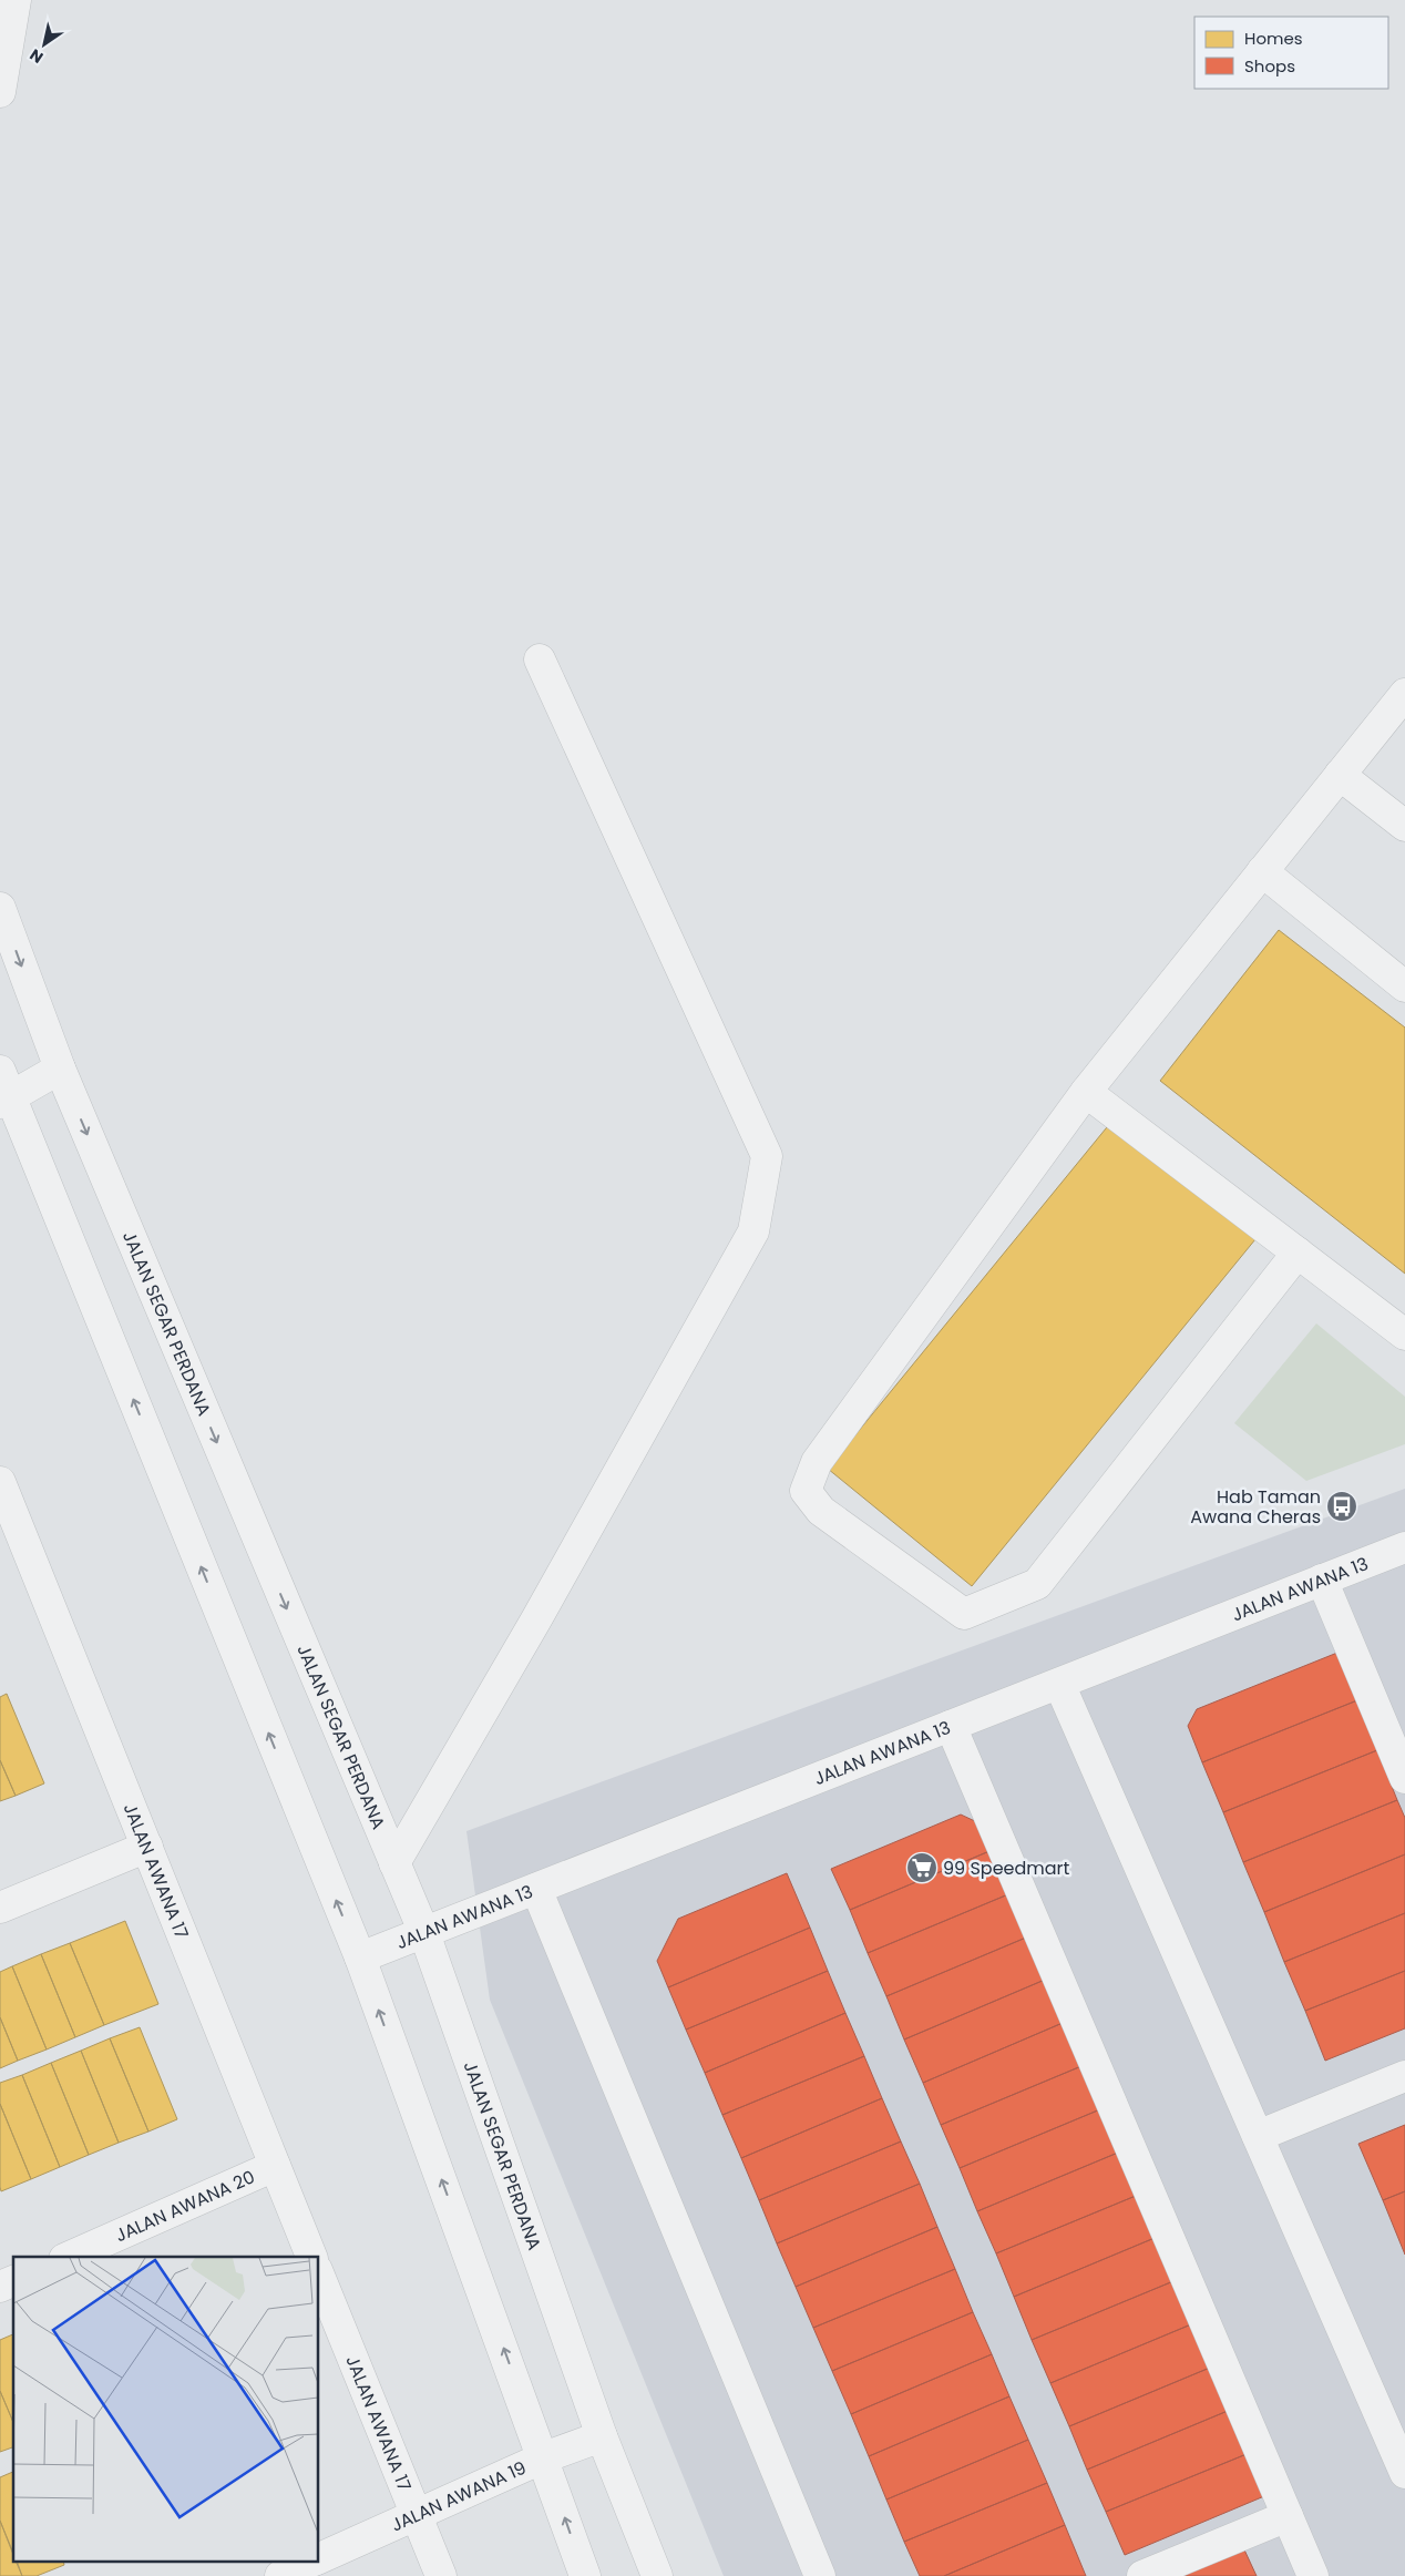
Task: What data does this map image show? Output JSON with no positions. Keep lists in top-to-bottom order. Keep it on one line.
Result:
{"streets":{"street":["JALAN SEGAR PERDANA","JALAN AWANA 13","JALAN AWANA 17","JALAN AWANA 20","JALAN AWANA 19"]},"crossings":[["JALAN SEGAR PERDANA","JALAN AWANA 13"],["JALAN SEGAR PERDANA","JALAN AWANA 19"],["JALAN AWANA 17","JALAN AWANA 20"],["JALAN AWANA 17","JALAN AWANA 19"]],"places":{"bus stop":["Hab Taman Awana Cheras"],"supermarket":["99 Speedmart"]},"legend":["Homes","Shops"],"north":"bottom left"}
